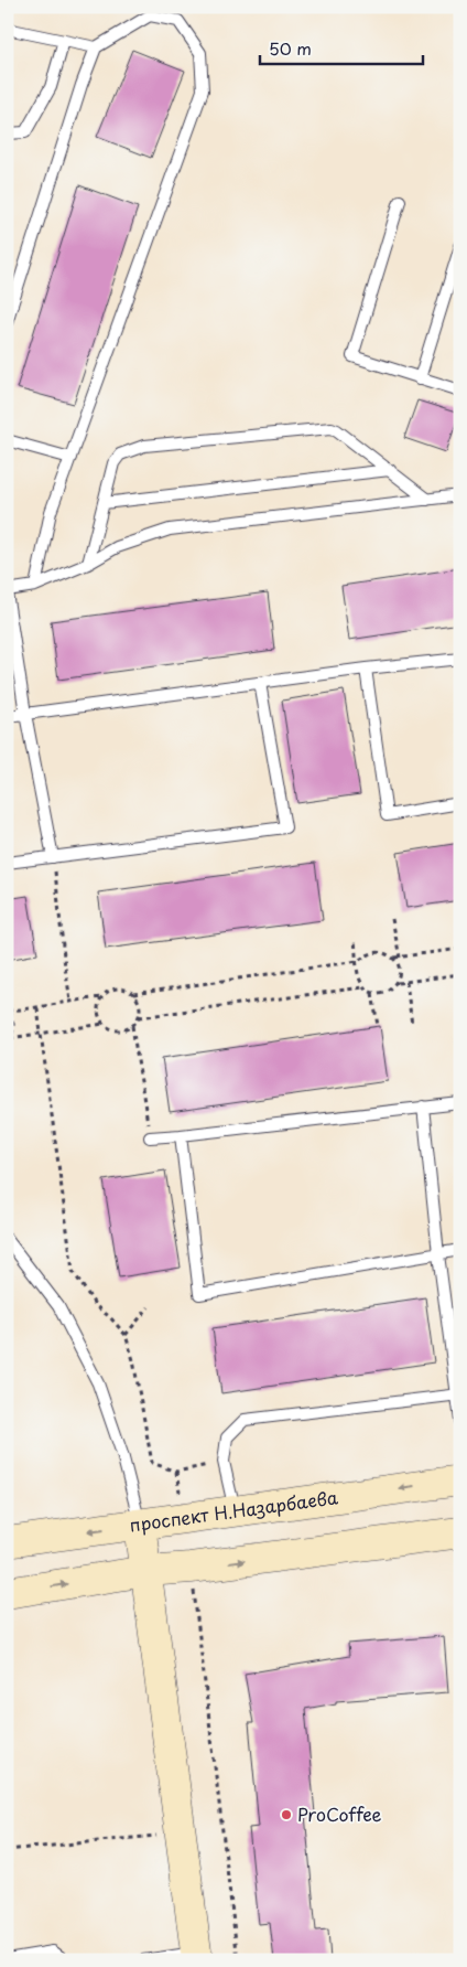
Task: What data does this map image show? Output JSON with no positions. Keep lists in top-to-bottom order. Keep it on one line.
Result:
{"streets":{"main road":["проспект Н.Назарбаева"]},"places":["ProCoffee"],"scale_bar":"50 m"}
